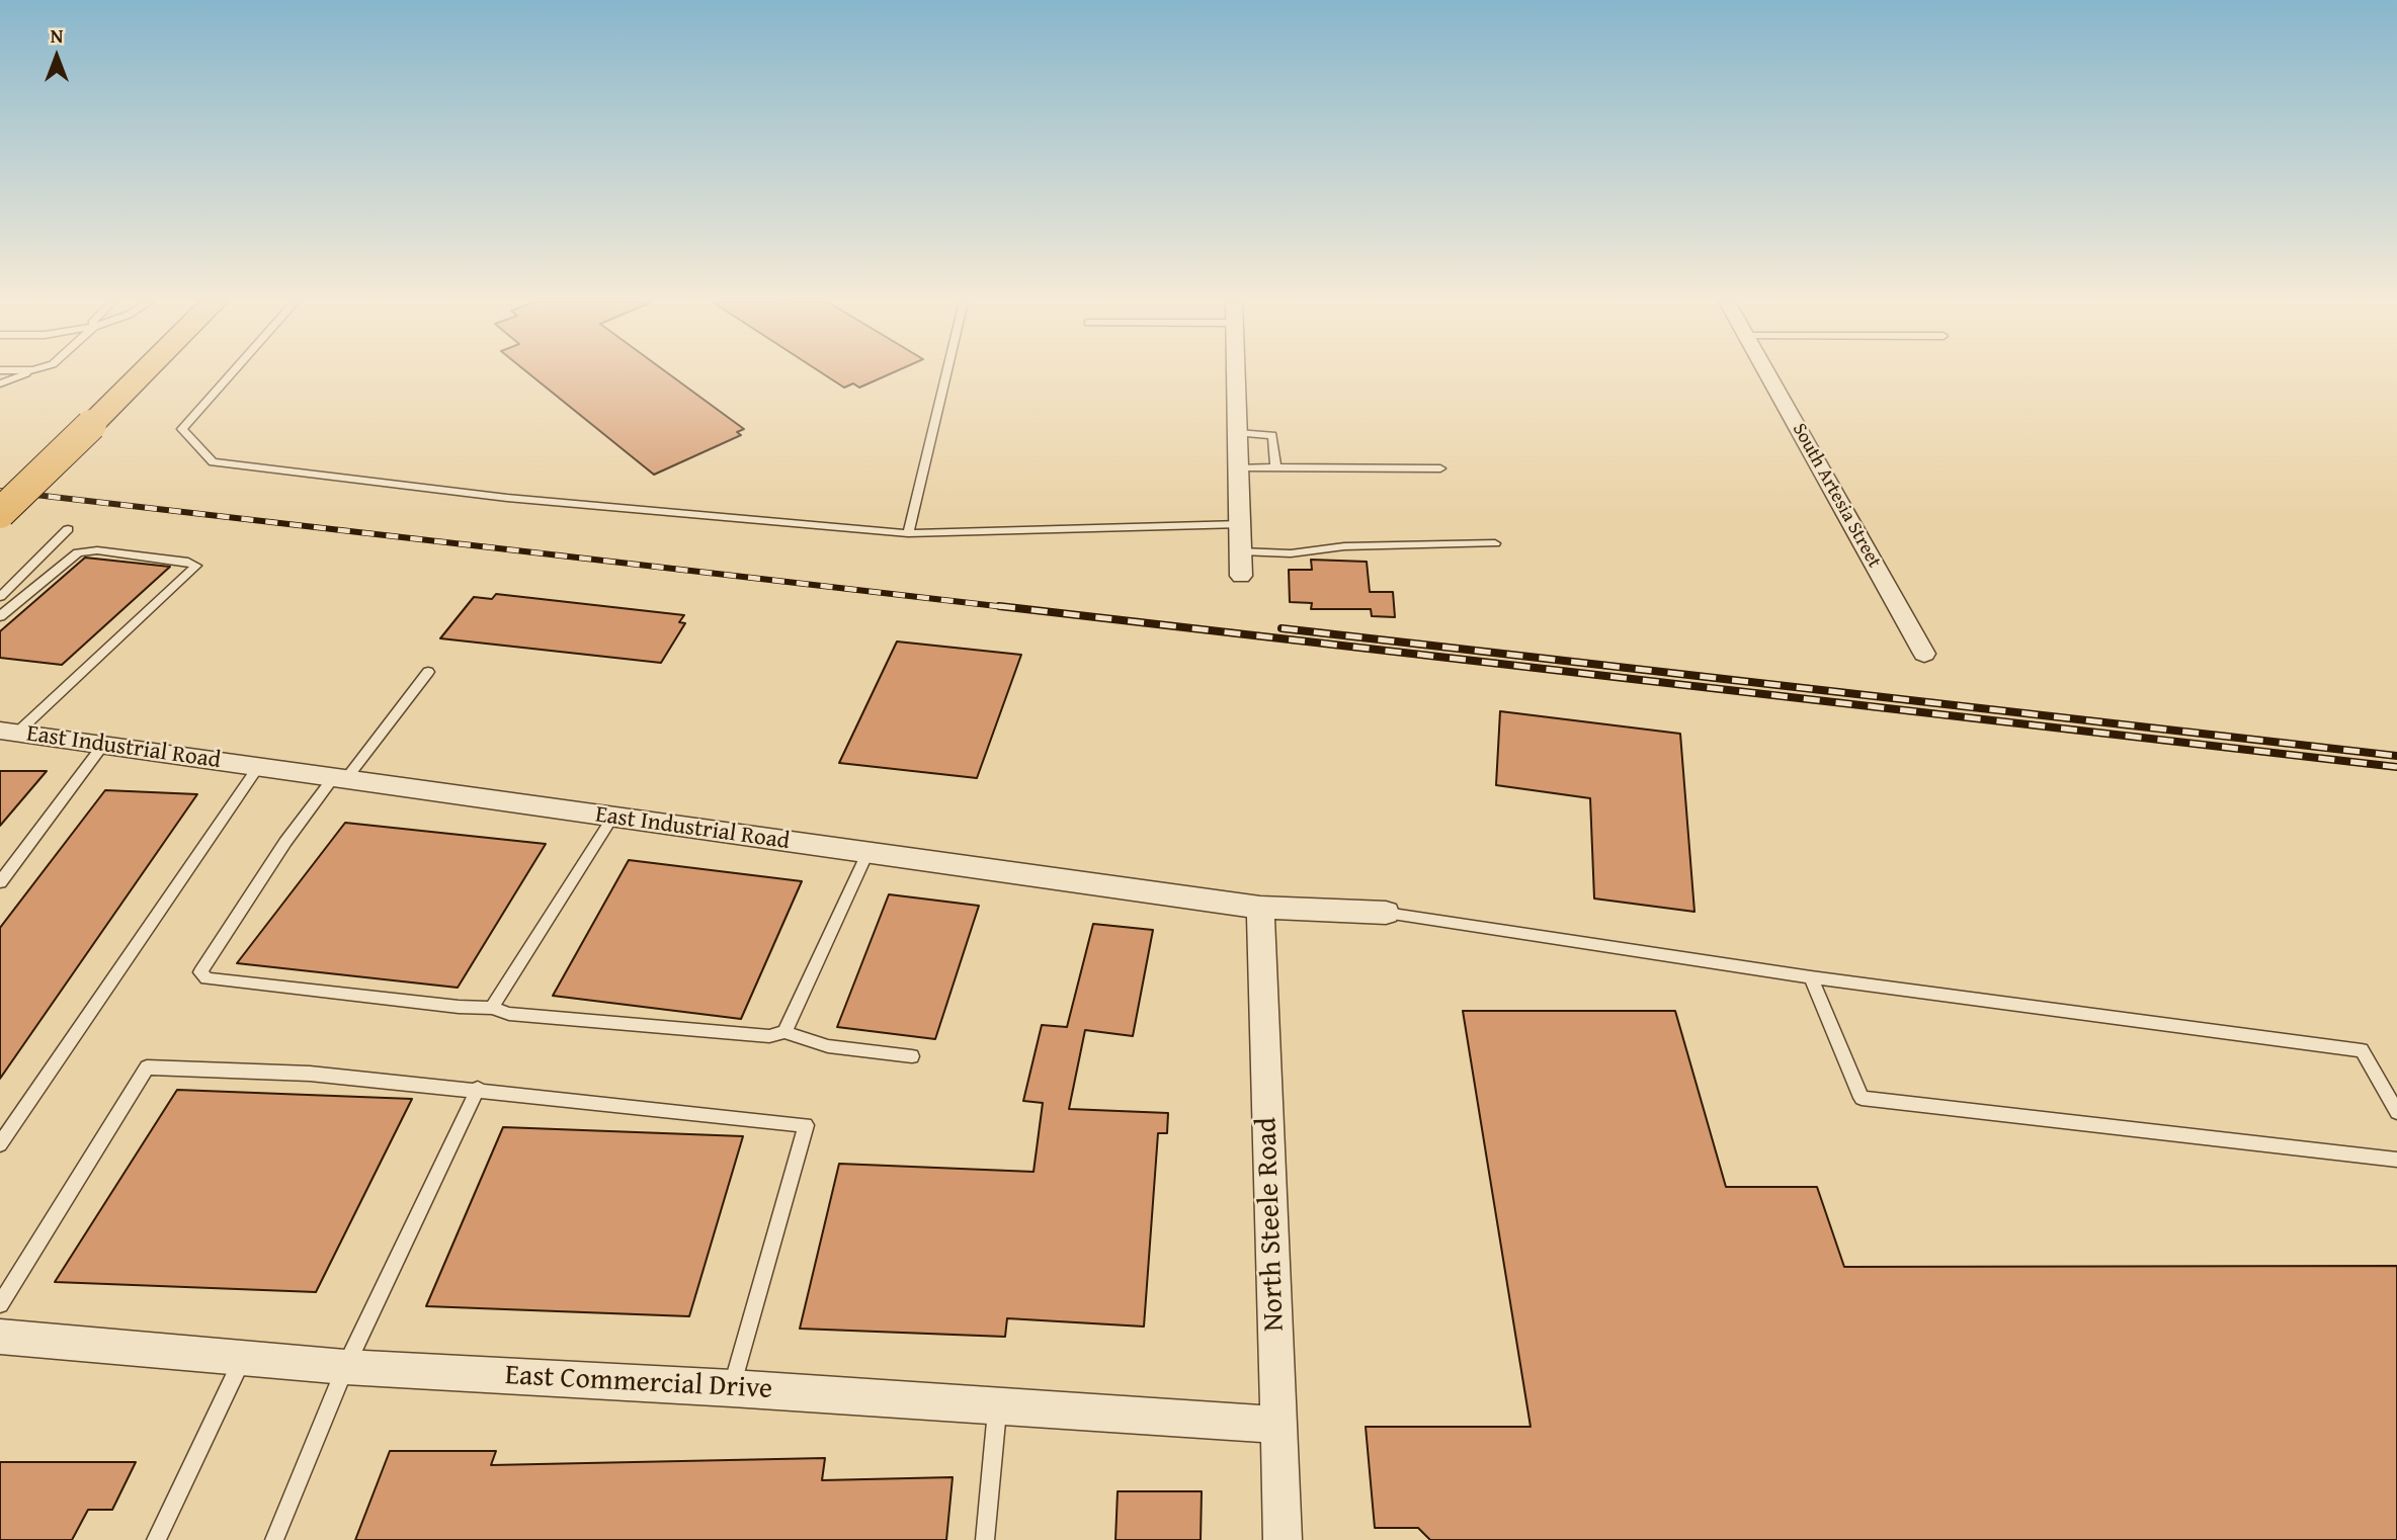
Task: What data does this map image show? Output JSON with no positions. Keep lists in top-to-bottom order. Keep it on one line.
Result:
{"streets":{"street":["South Artesia Street","East Industrial Road","North Steele Road","East Commercial Drive"]},"crossings":[["East Industrial Road","North Steele Road"],["North Steele Road","East Commercial Drive"]],"north":"top"}
